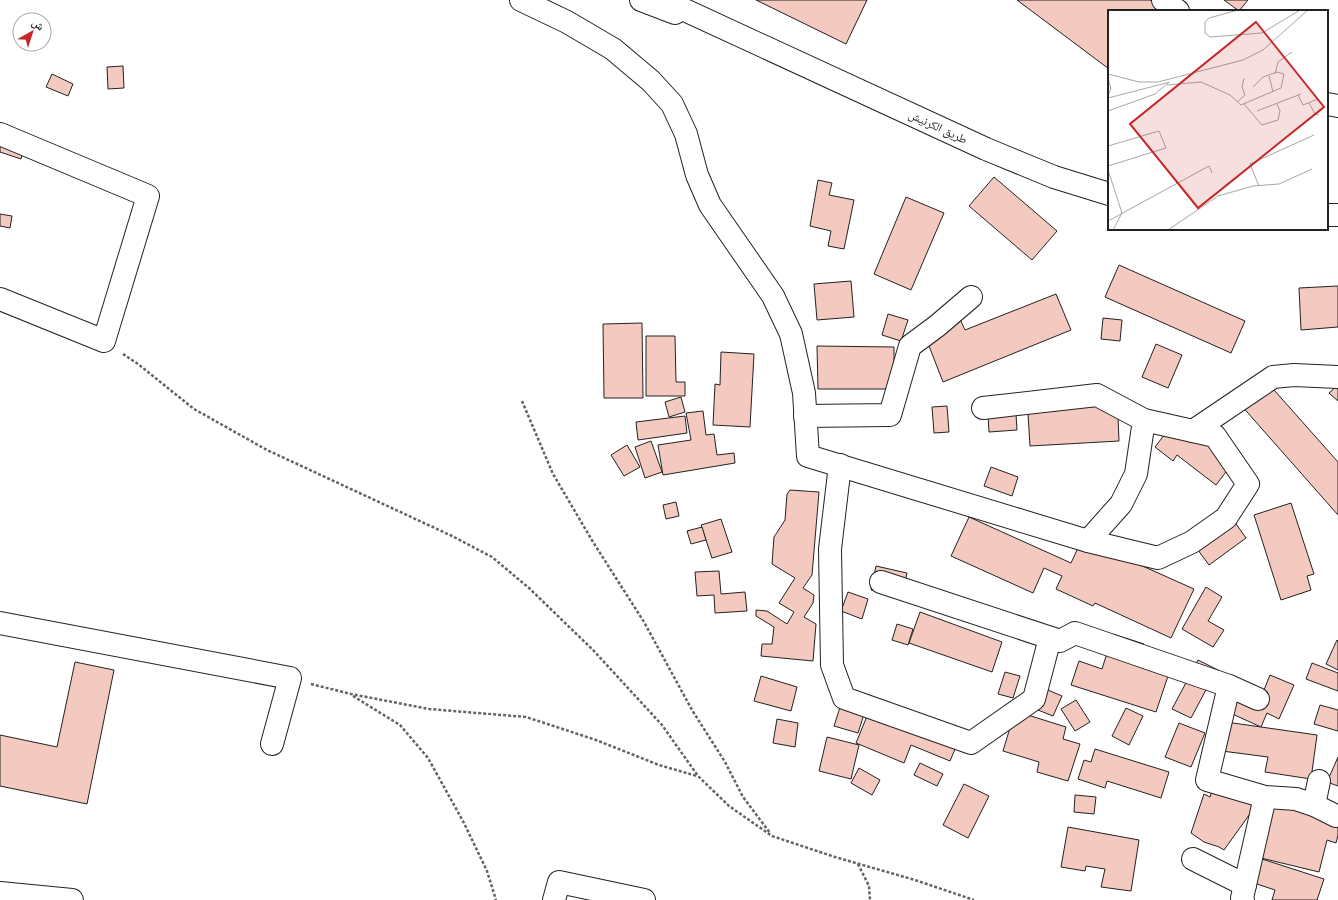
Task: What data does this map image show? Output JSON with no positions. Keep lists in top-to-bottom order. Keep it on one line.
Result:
{"streets":{"street":["طريق الكرنيش"]},"north":"top right"}
